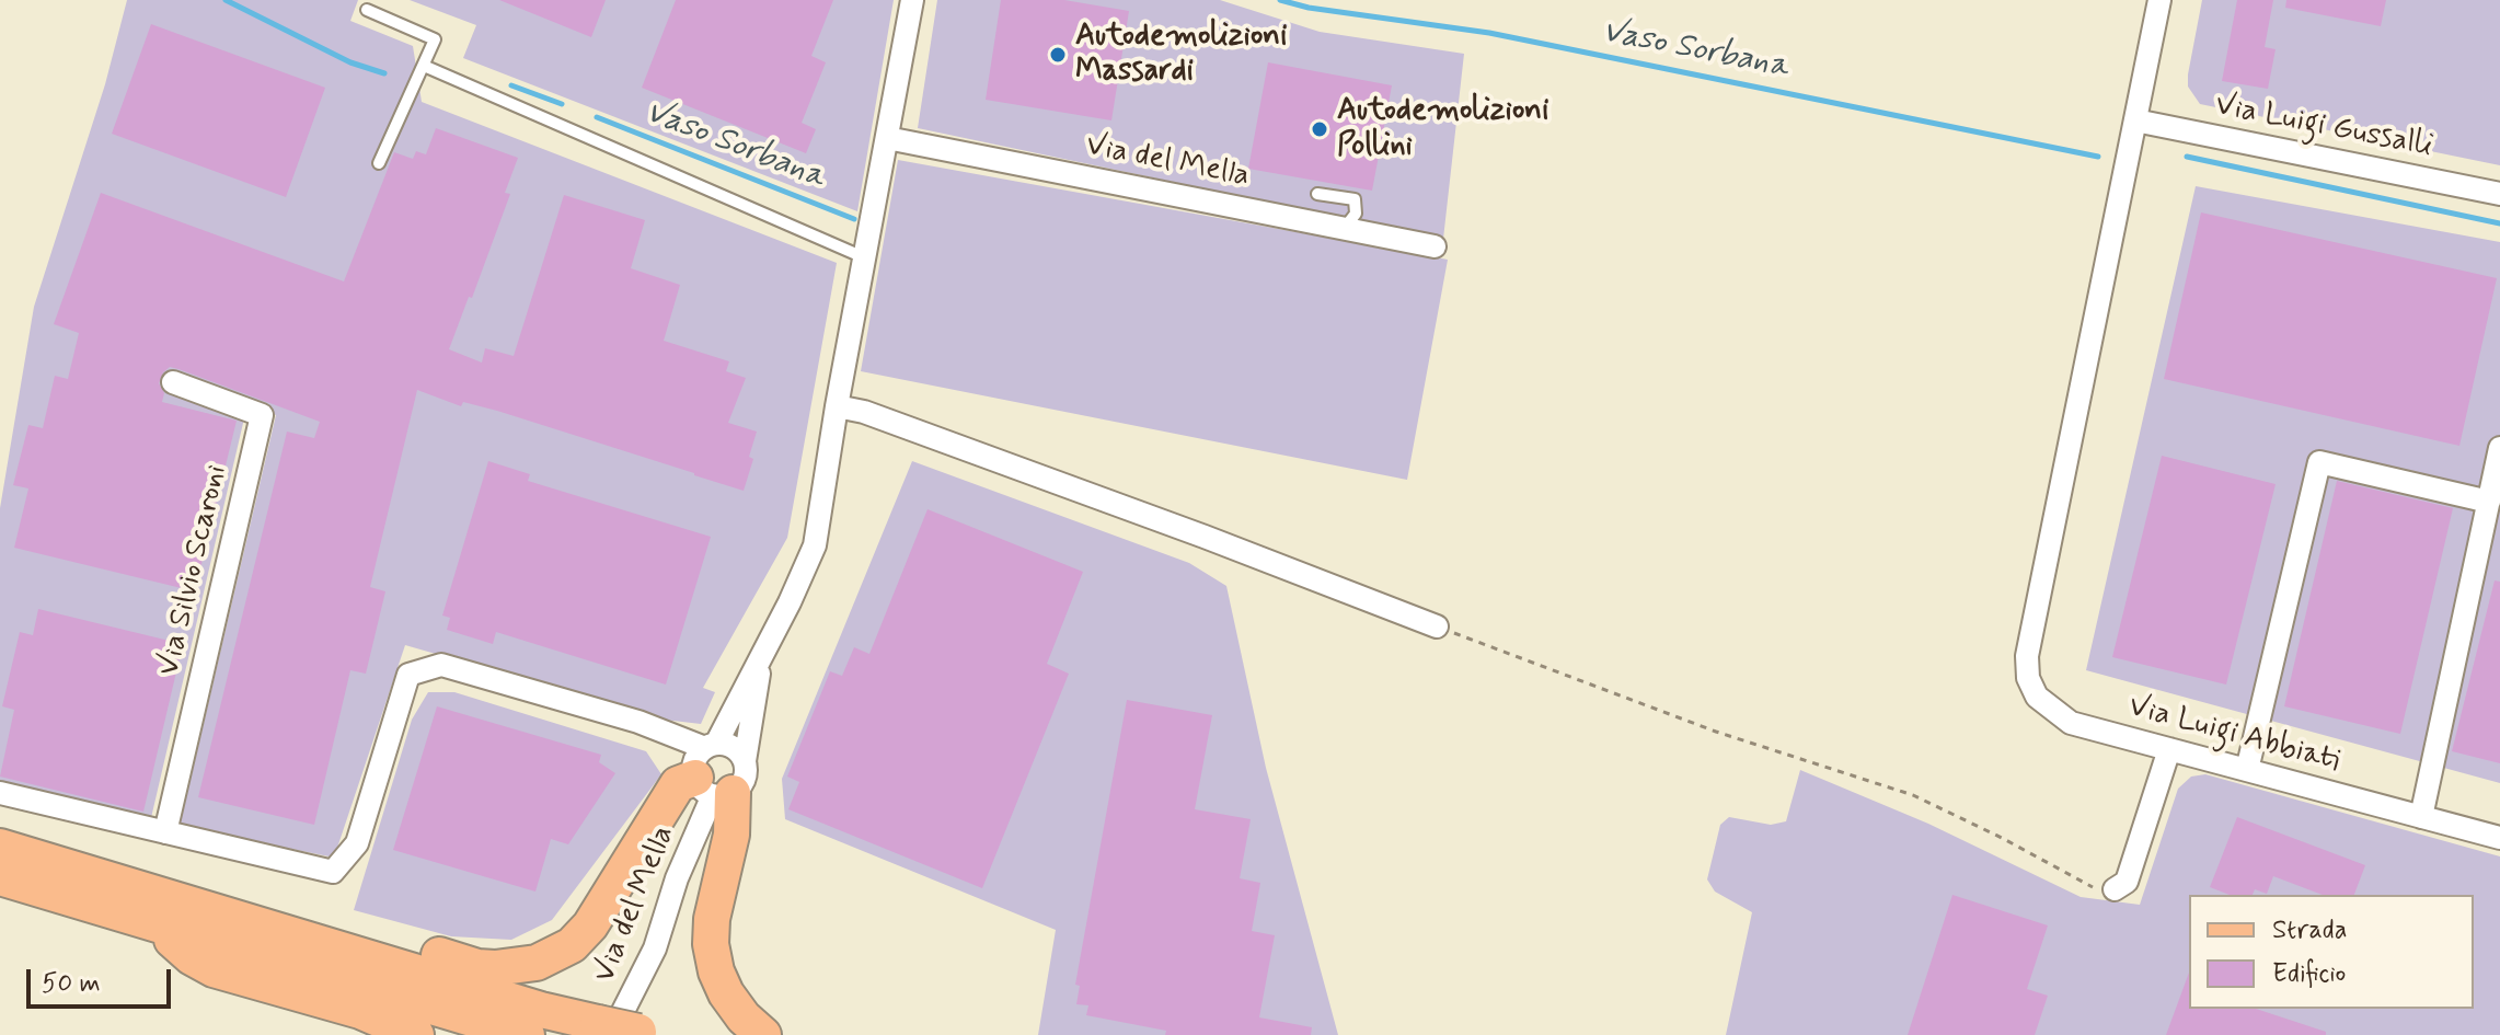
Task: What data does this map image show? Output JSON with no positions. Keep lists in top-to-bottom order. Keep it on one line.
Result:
{"streets":{"street":["Via Luigi Gussalli","Via del Mella","Via Silvio Scaroni","Via Luigi Abbiati"]},"crossings":[["Via Luigi Gussalli","Via Luigi Abbiati"]],"water":["Vaso Sorbana"],"places":["Autodemolizioni Massardi","Autodemolizioni Pollini"],"legend":["Strada","Edificio"],"scale_bar":"50 m"}
